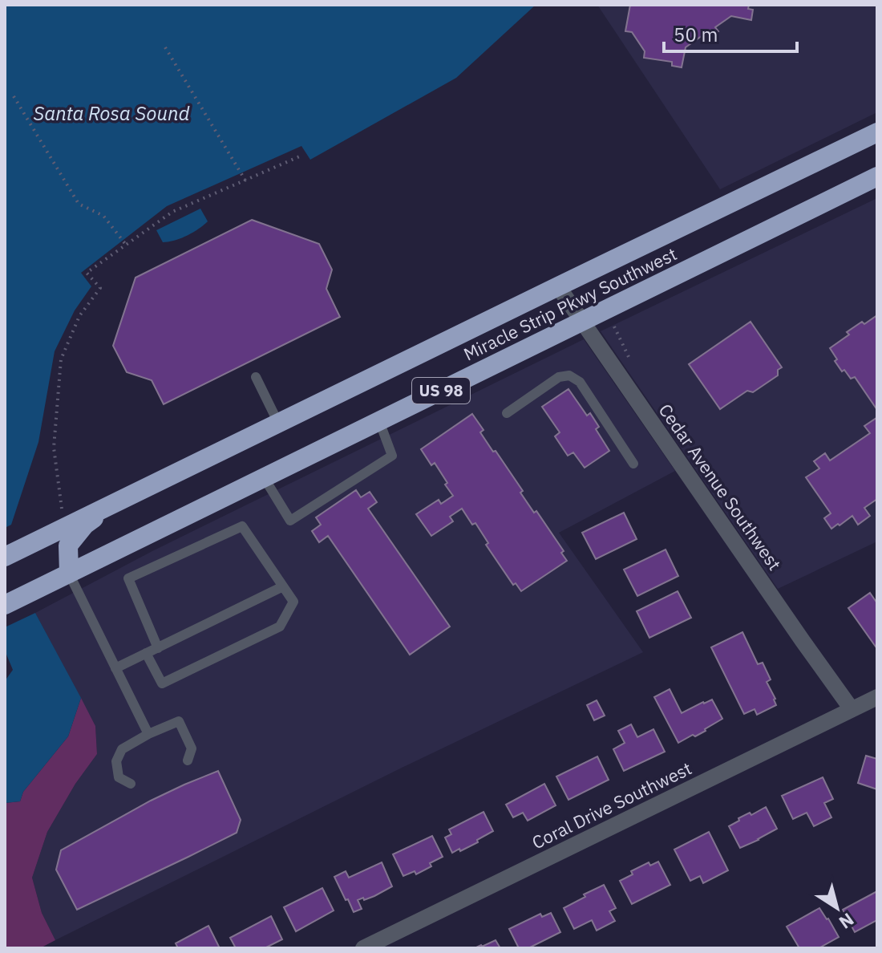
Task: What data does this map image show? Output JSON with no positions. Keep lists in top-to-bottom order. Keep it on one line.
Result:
{"streets":{"highway":["Miracle Strip Pkwy Southwest","US 98"],"street":["Cedar Avenue Southwest","Coral Drive Southwest"]},"crossings":[["Miracle Strip Pkwy Southwest","Cedar Avenue Southwest"],["Cedar Avenue Southwest","Coral Drive Southwest"]],"water":["Santa Rosa Sound"],"scale_bar":"50 m","north":"bottom right"}
